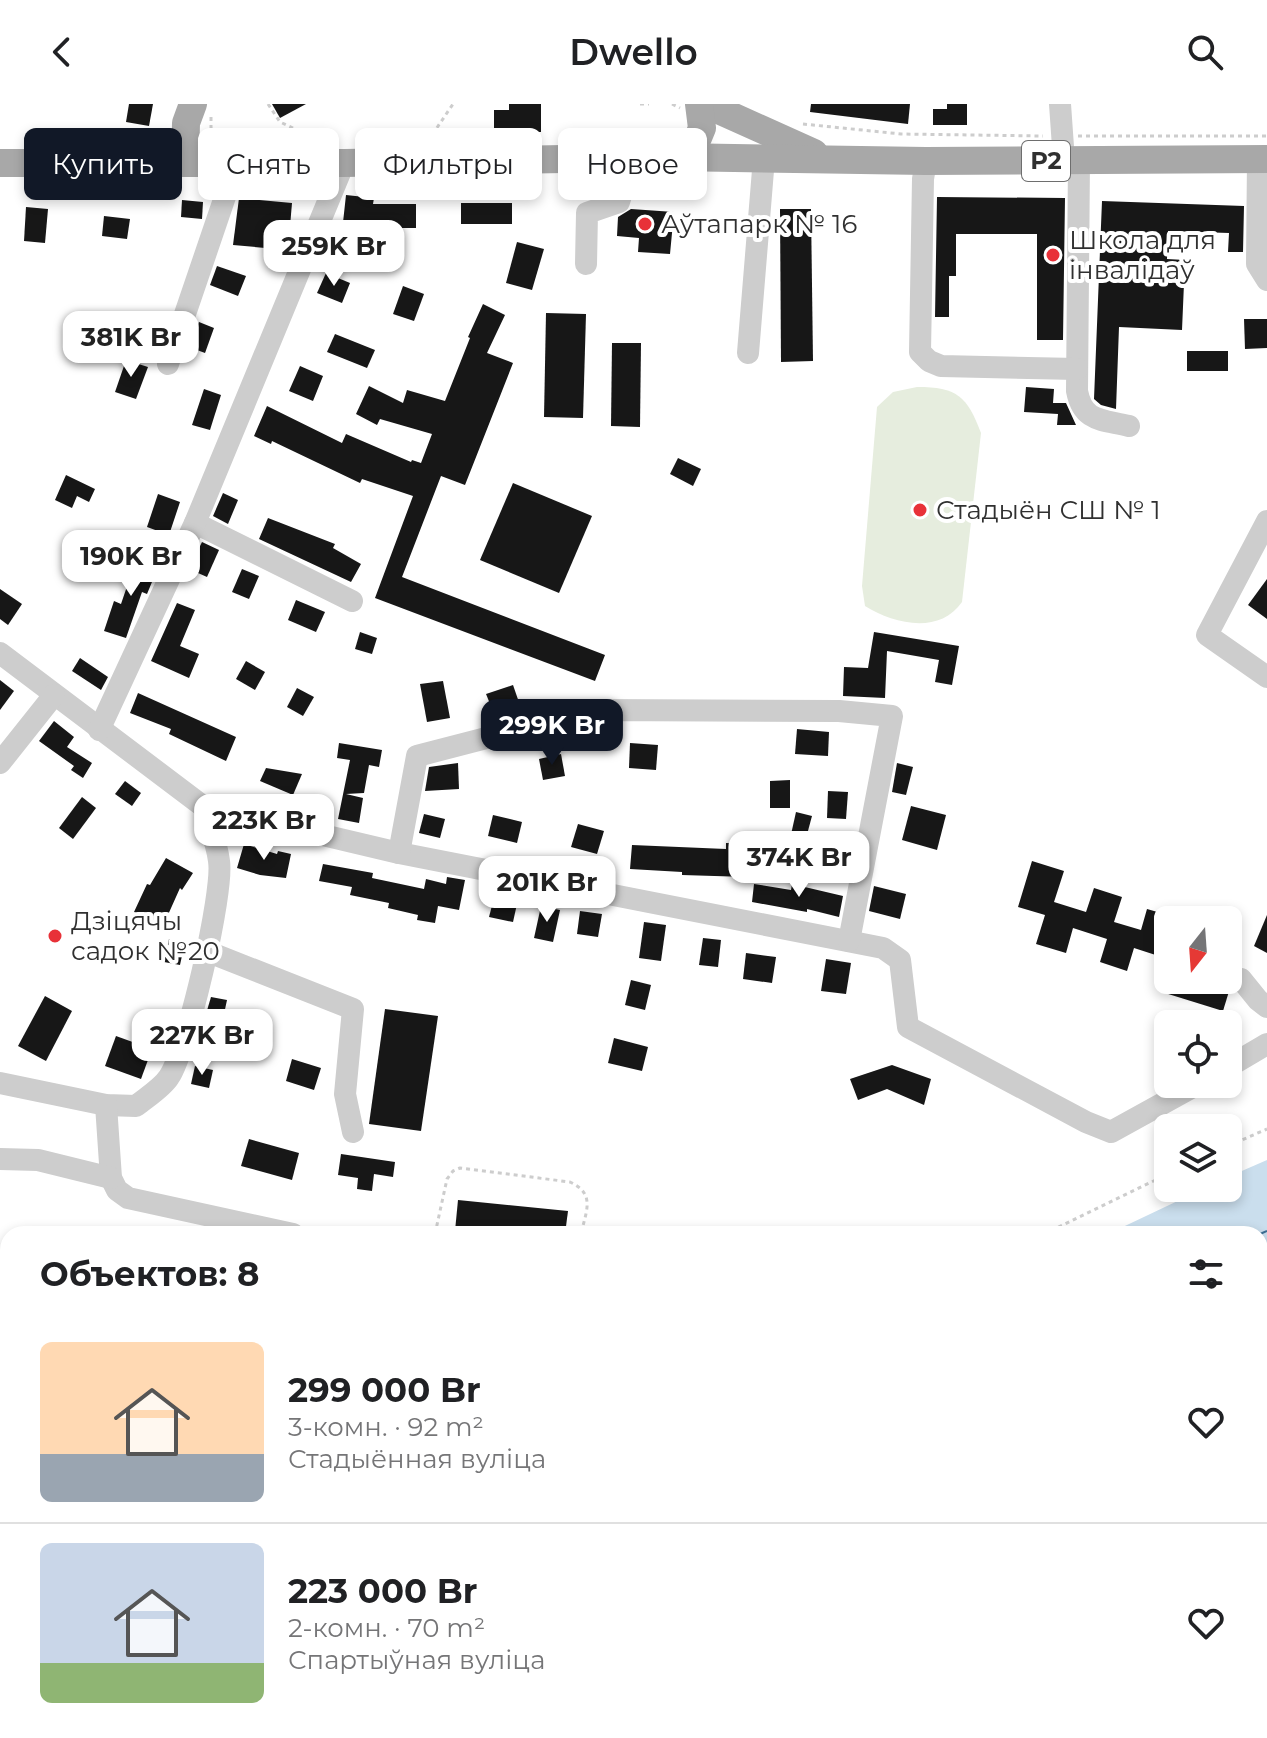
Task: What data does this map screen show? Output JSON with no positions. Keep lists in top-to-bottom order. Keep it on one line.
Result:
{"streets":{"main road":["Р2"]},"places":["Аўтапарк № 16","Школа для інвалідаў","Стадыён СШ № 1","Дзіцячы садок №20"],"north":"bottom","page":{"header":"Dwello","chip":["Купить","Снять","Фильтры","Новое"],"price":["259K Br","381K Br","190K Br","299K Br","223K Br","374K Br","201K Br","227K Br"],"heading":"Объектов: 8","list":[{"name":"299 000 Br","note":"3-комн. · 92 m² · Стадыённая вуліца"},{"name":"223 000 Br","note":"2-комн. · 70 m² · Спартыўная вуліца"}]}}
